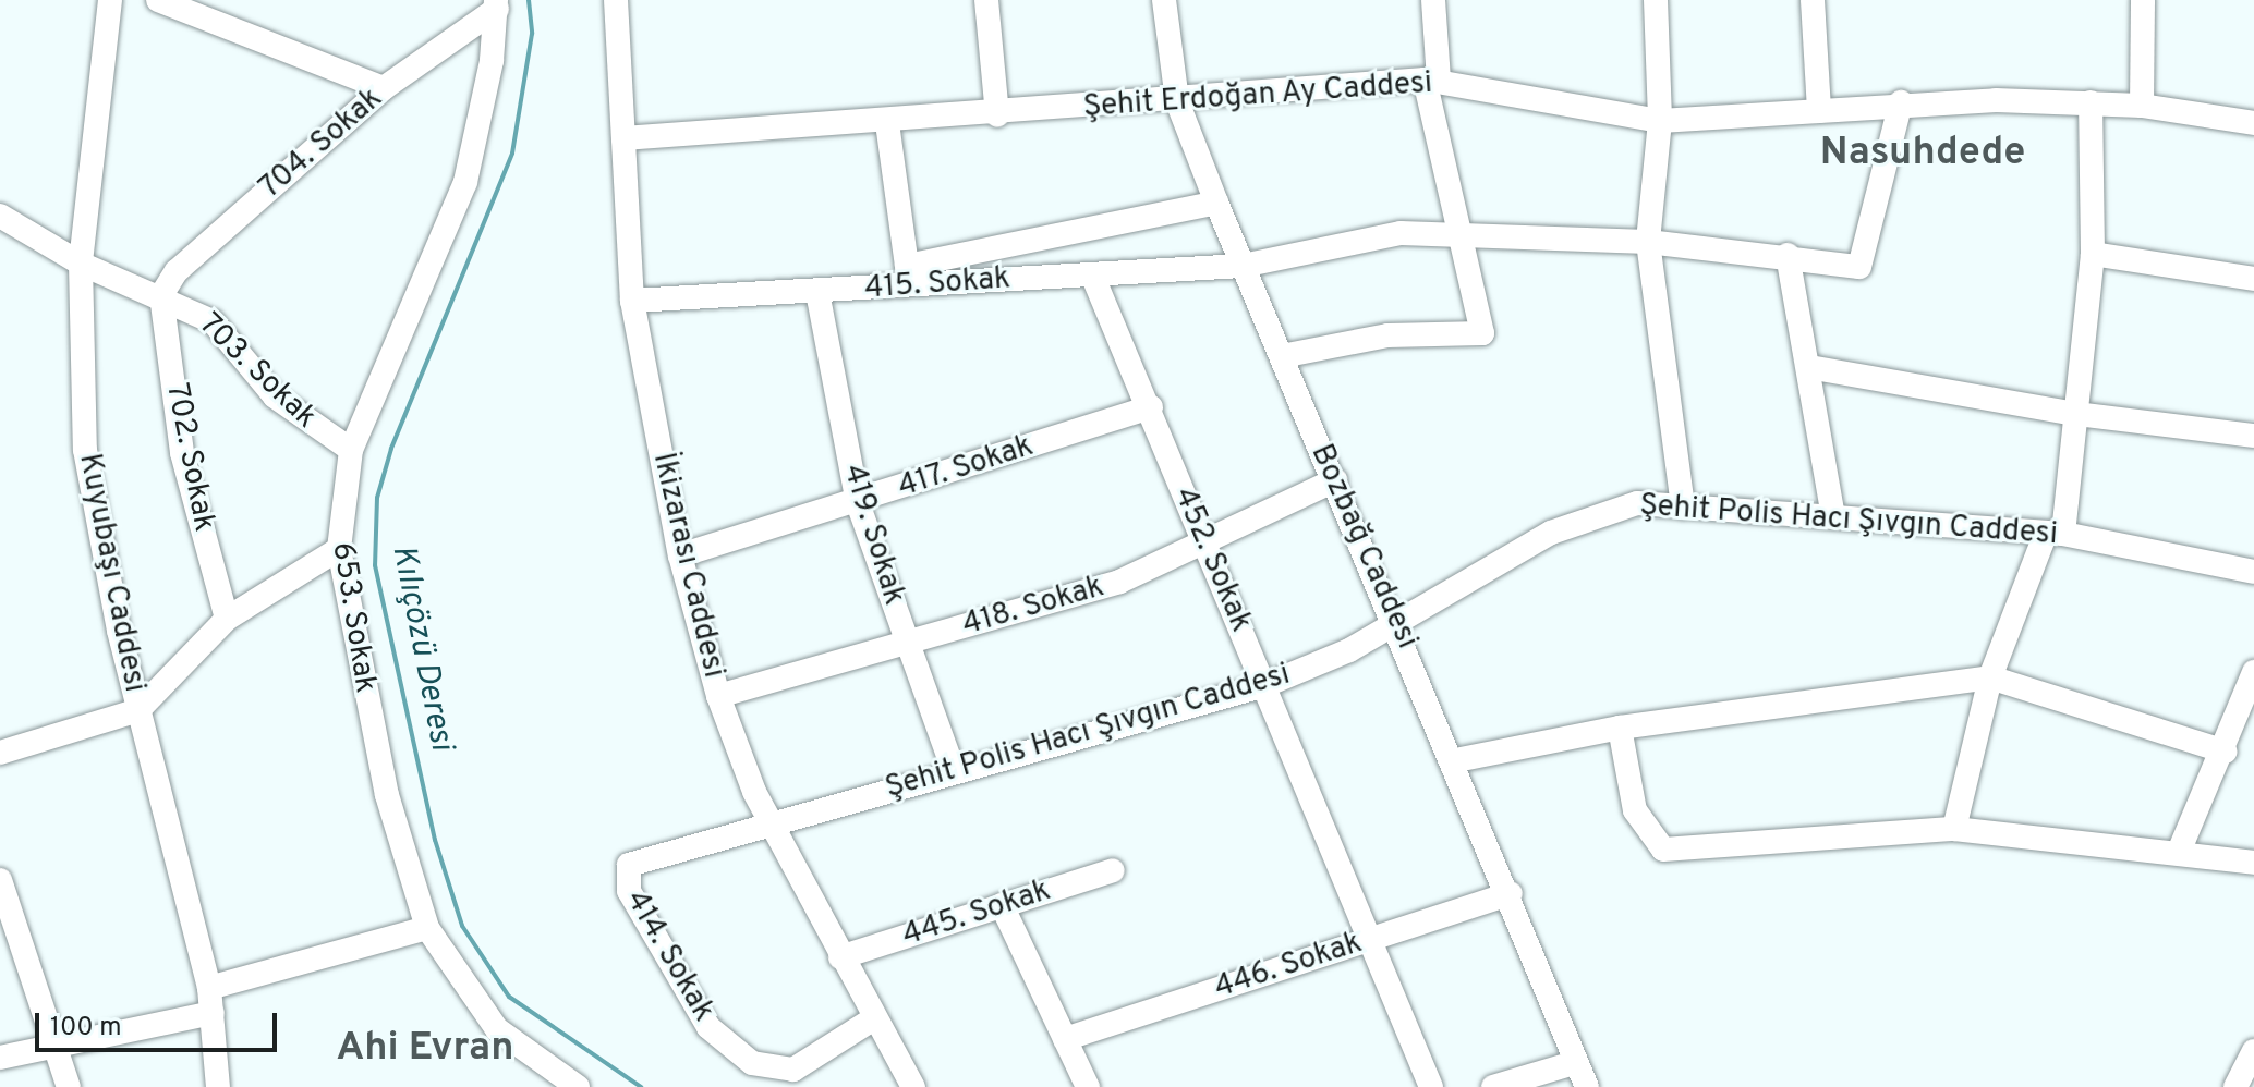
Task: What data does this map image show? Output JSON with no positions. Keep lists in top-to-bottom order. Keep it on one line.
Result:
{"streets":{"street":["Şehit Erdoğan Ay Caddesi","704. Sokak","415. Sokak","703. Sokak","702. Sokak","417. Sokak","Şehit Polis Hacı Şıvgın Caddesi","419. Sokak","Bozbağ Caddesi","452. Sokak","İkizarası Caddesi","Kuyubaşı Caddesi","418. Sokak","653. Sokak","445. Sokak","414. Sokak","446. Sokak"]},"crossings":[["Şehit Erdoğan Ay Caddesi","415. Sokak"],["Şehit Erdoğan Ay Caddesi","Bozbağ Caddesi"],["Şehit Erdoğan Ay Caddesi","İkizarası Caddesi"],["704. Sokak","703. Sokak"],["704. Sokak","702. Sokak"],["704. Sokak","653. Sokak"],["415. Sokak","419. Sokak"],["415. Sokak","Bozbağ Caddesi"],["415. Sokak","452. Sokak"],["415. Sokak","İkizarası Caddesi"],["703. Sokak","702. Sokak"],["703. Sokak","Kuyubaşı Caddesi"],["703. Sokak","653. Sokak"],["417. Sokak","419. Sokak"],["417. Sokak","452. Sokak"],["417. Sokak","İkizarası Caddesi"],["Şehit Polis Hacı Şıvgın Caddesi","419. Sokak"],["Şehit Polis Hacı Şıvgın Caddesi","Bozbağ Caddesi"],["Şehit Polis Hacı Şıvgın Caddesi","452. Sokak"],["Şehit Polis Hacı Şıvgın Caddesi","İkizarası Caddesi"],["Şehit Polis Hacı Şıvgın Caddesi","414. Sokak"],["419. Sokak","418. Sokak"],["Bozbağ Caddesi","418. Sokak"],["Bozbağ Caddesi","446. Sokak"],["452. Sokak","418. Sokak"],["452. Sokak","446. Sokak"],["İkizarası Caddesi","418. Sokak"],["İkizarası Caddesi","445. Sokak"],["İkizarası Caddesi","414. Sokak"]],"districts":["Nasuhdede","Ahi Evran"],"water":["Kılıçözü Deresi"],"scale_bar":"100 m"}
